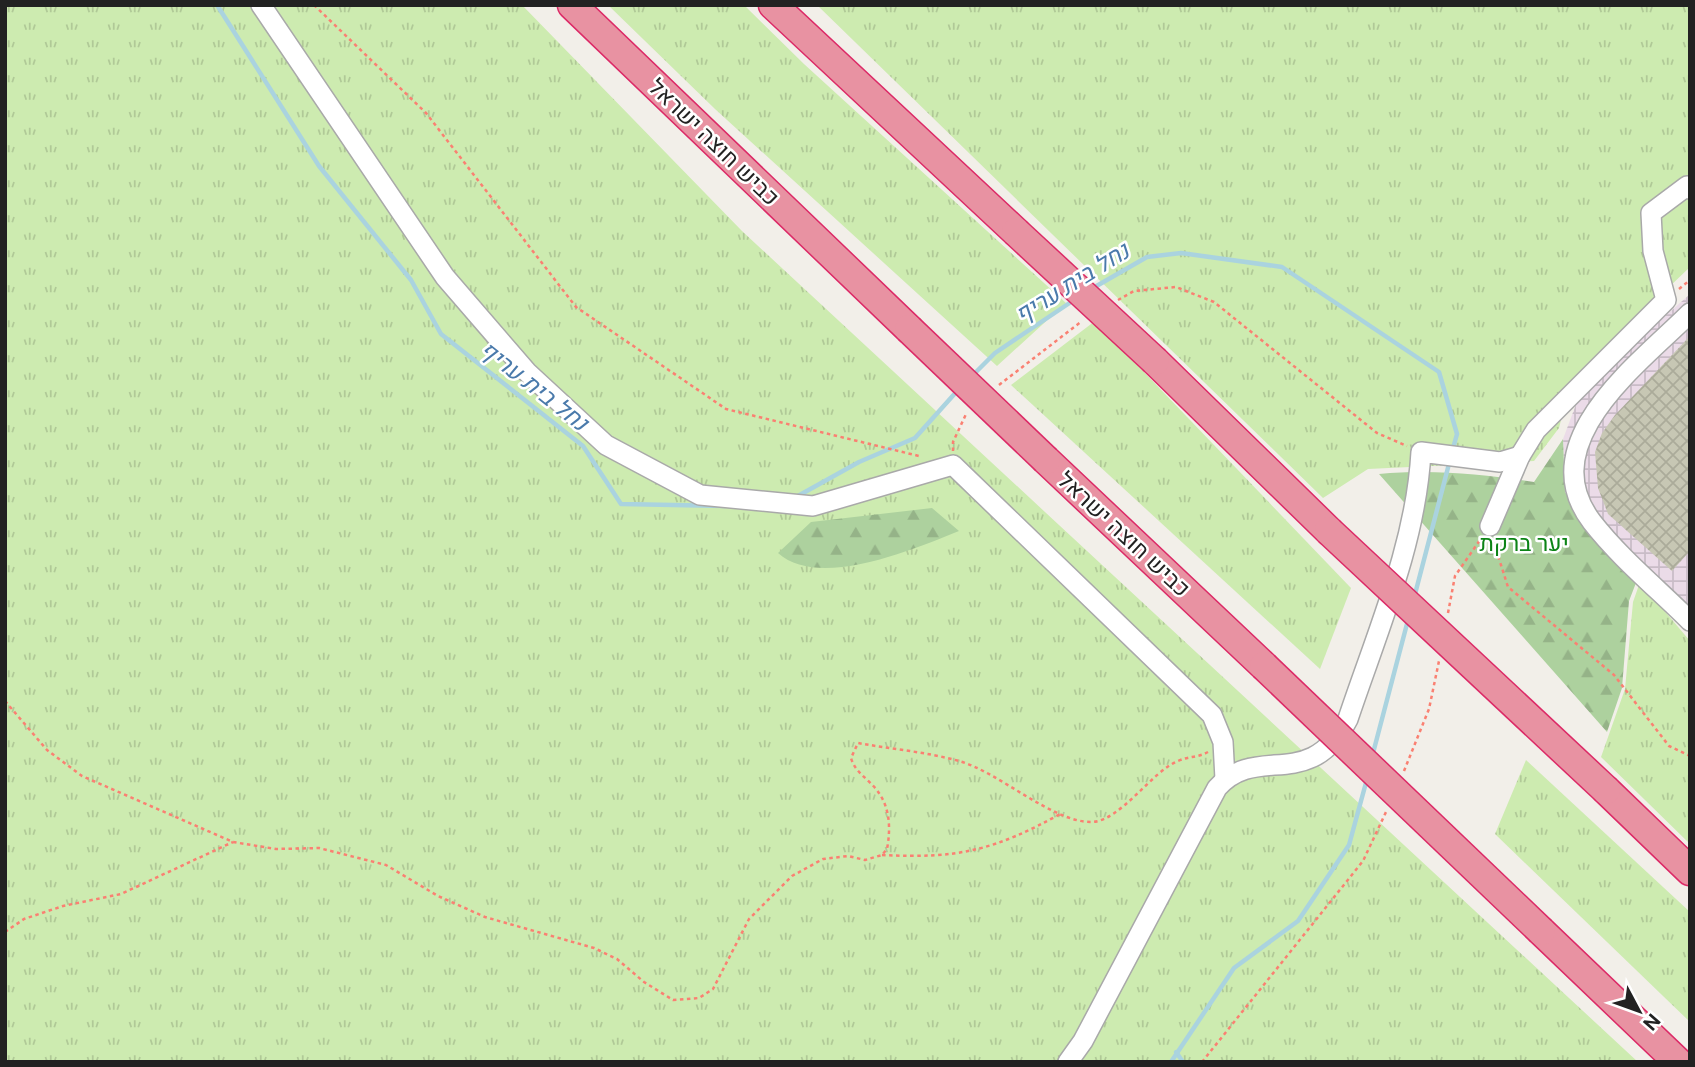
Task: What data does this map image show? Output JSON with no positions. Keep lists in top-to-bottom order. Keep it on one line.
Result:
{"streets":{"highway":["כביש חוצה ישראל"]},"water":["נחל בית עריף"],"parks":["יער ברקת"],"north":"bottom right"}
